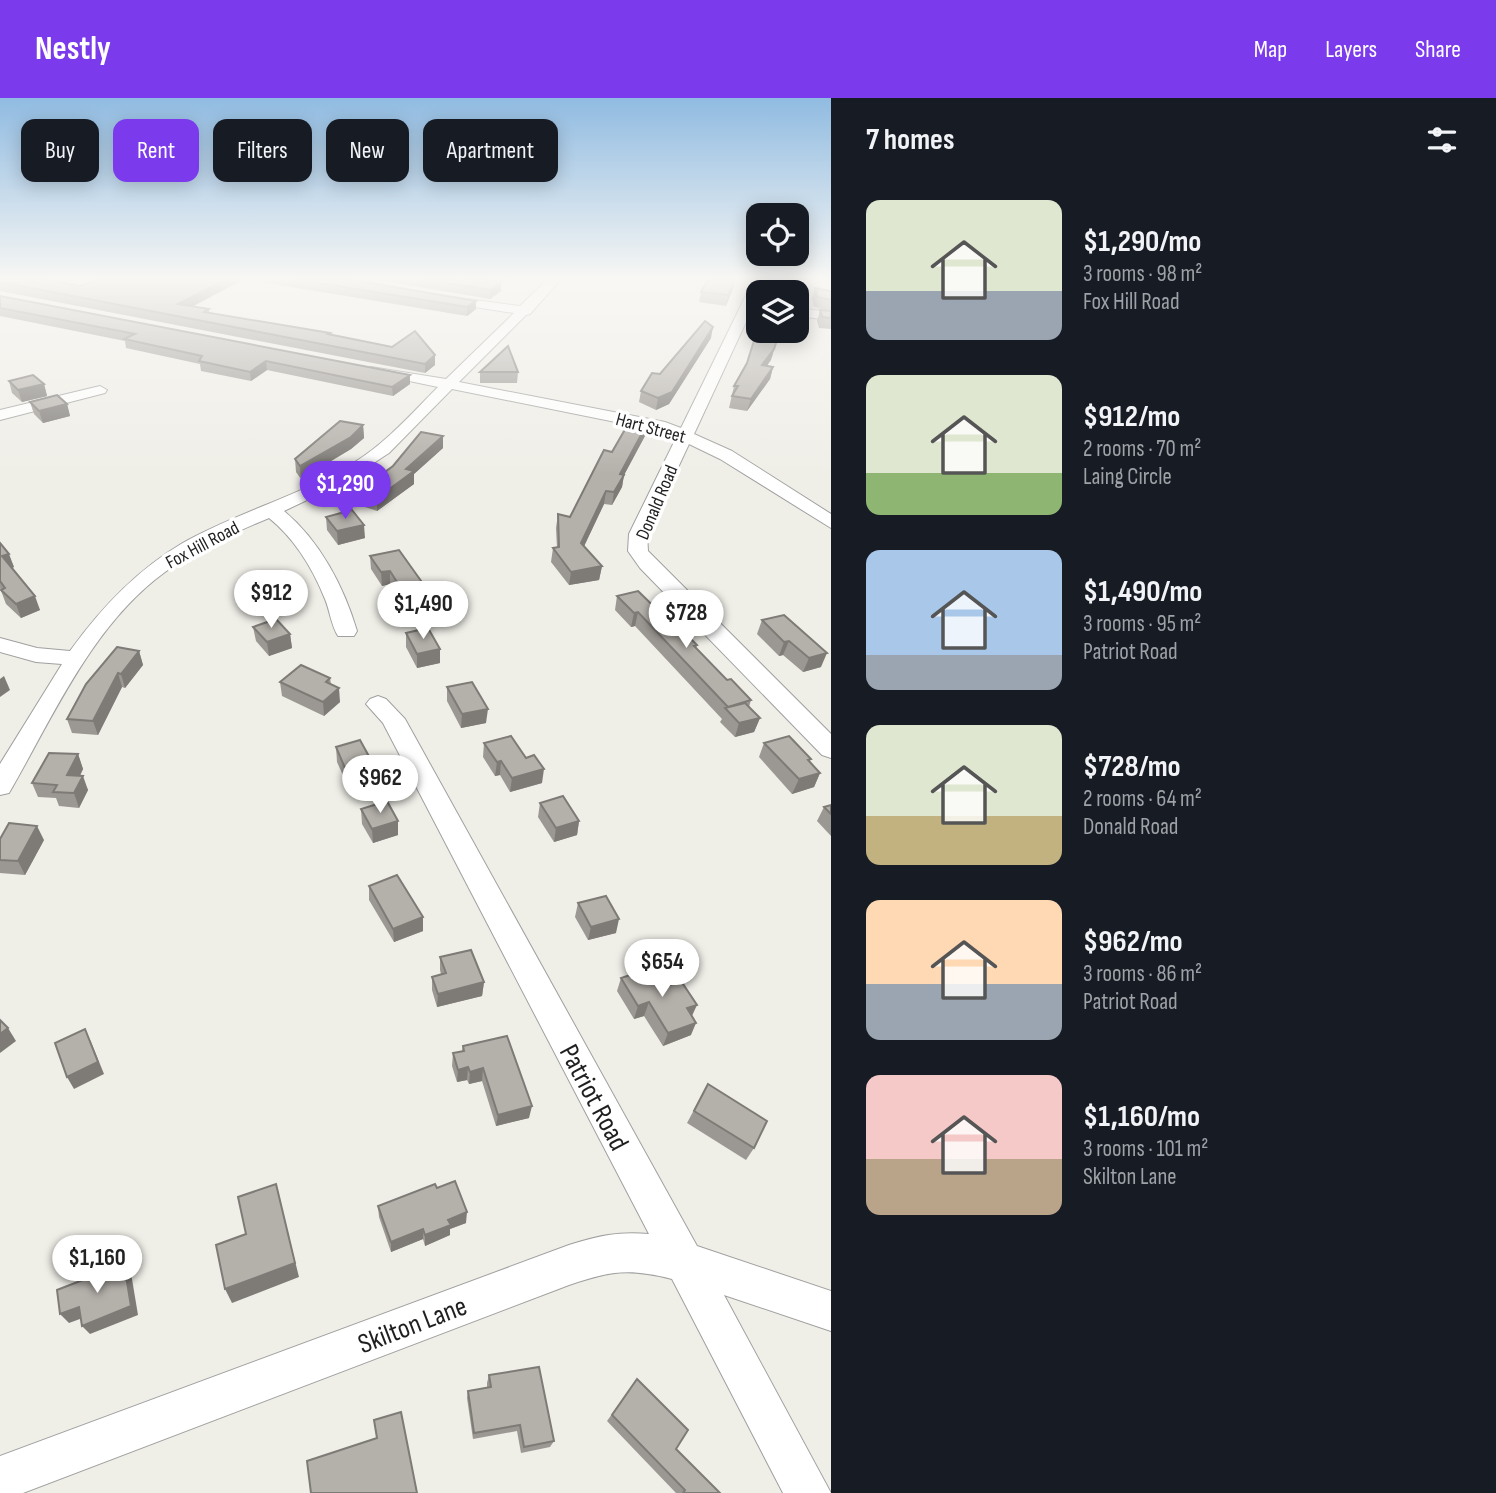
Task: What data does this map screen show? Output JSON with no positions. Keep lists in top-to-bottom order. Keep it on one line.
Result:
{"streets":{"street":["Hart Street","Donald Road","Fox Hill Road","Patriot Road","Skilton Lane"]},"crossings":[["Hart Street","Donald Road"],["Hart Street","Fox Hill Road"],["Patriot Road","Skilton Lane"]],"page":{"header":"Nestly","nav":["Map","Layers","Share"],"heading":"7 homes","chip":["Buy","Rent","Filters","New","Apartment"],"list":[{"name":"$1,290/mo","note":"3 rooms · 98 m² · Fox Hill Road"},{"name":"$912/mo","note":"2 rooms · 70 m² · Laing Circle"},{"name":"$1,490/mo","note":"3 rooms · 95 m² · Patriot Road"},{"name":"$728/mo","note":"2 rooms · 64 m² · Donald Road"},{"name":"$962/mo","note":"3 rooms · 86 m² · Patriot Road"},{"name":"$1,160/mo","note":"3 rooms · 101 m² · Skilton Lane"}],"price":["$1,290","$912","$1,490","$728","$962","$654","$1,160"]}}
